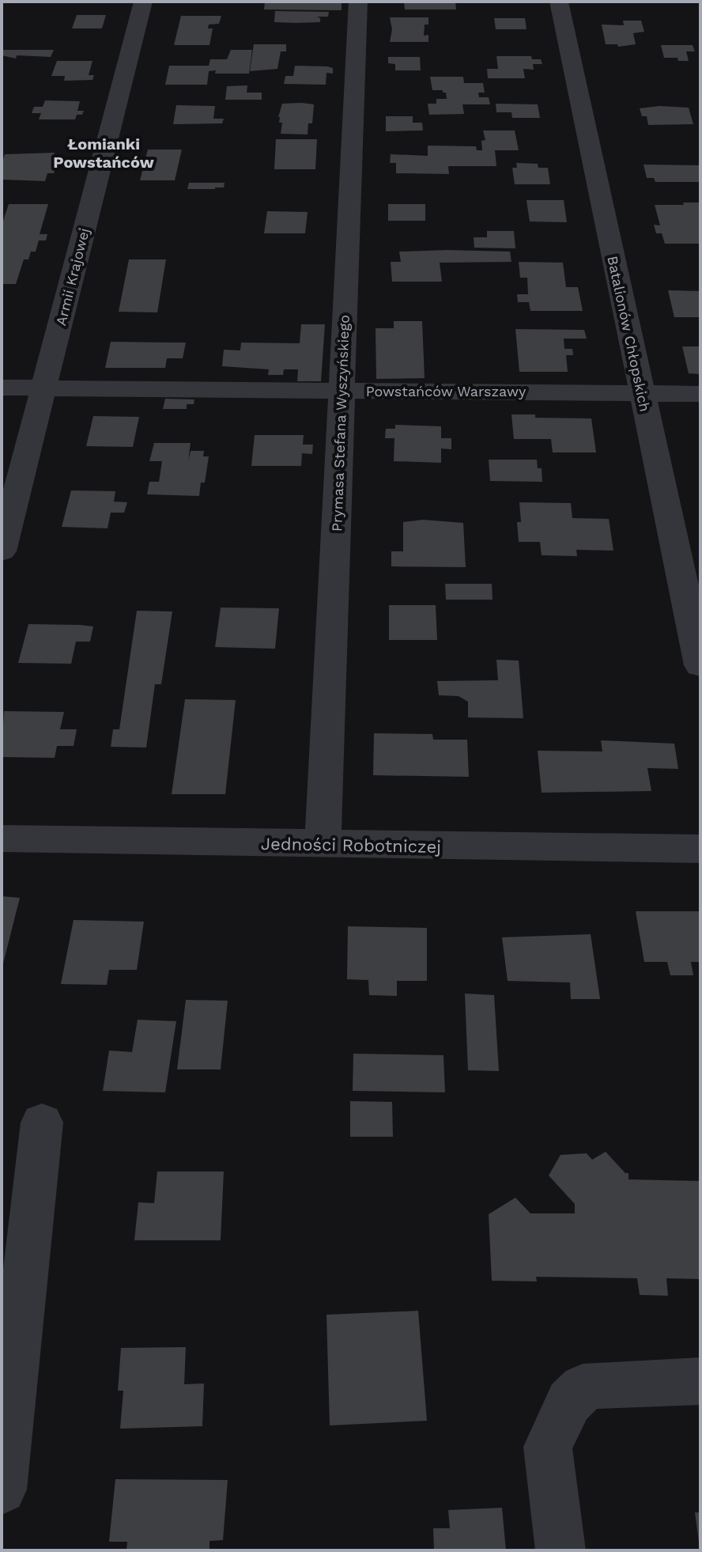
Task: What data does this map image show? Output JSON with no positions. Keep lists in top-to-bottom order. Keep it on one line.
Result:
{"streets":{"street":["Armii Krajowej","Batalionów Chłopskich","Powstańców Warszawy","Prymasa Stefana Wyszyńskiego","Jedności Robotniczej"]},"crossings":[["Armii Krajowej","Powstańców Warszawy"],["Batalionów Chłopskich","Powstańców Warszawy"],["Powstańców Warszawy","Prymasa Stefana Wyszyńskiego"],["Prymasa Stefana Wyszyńskiego","Jedności Robotniczej"]],"districts":["Łomianki Powstańców"]}
